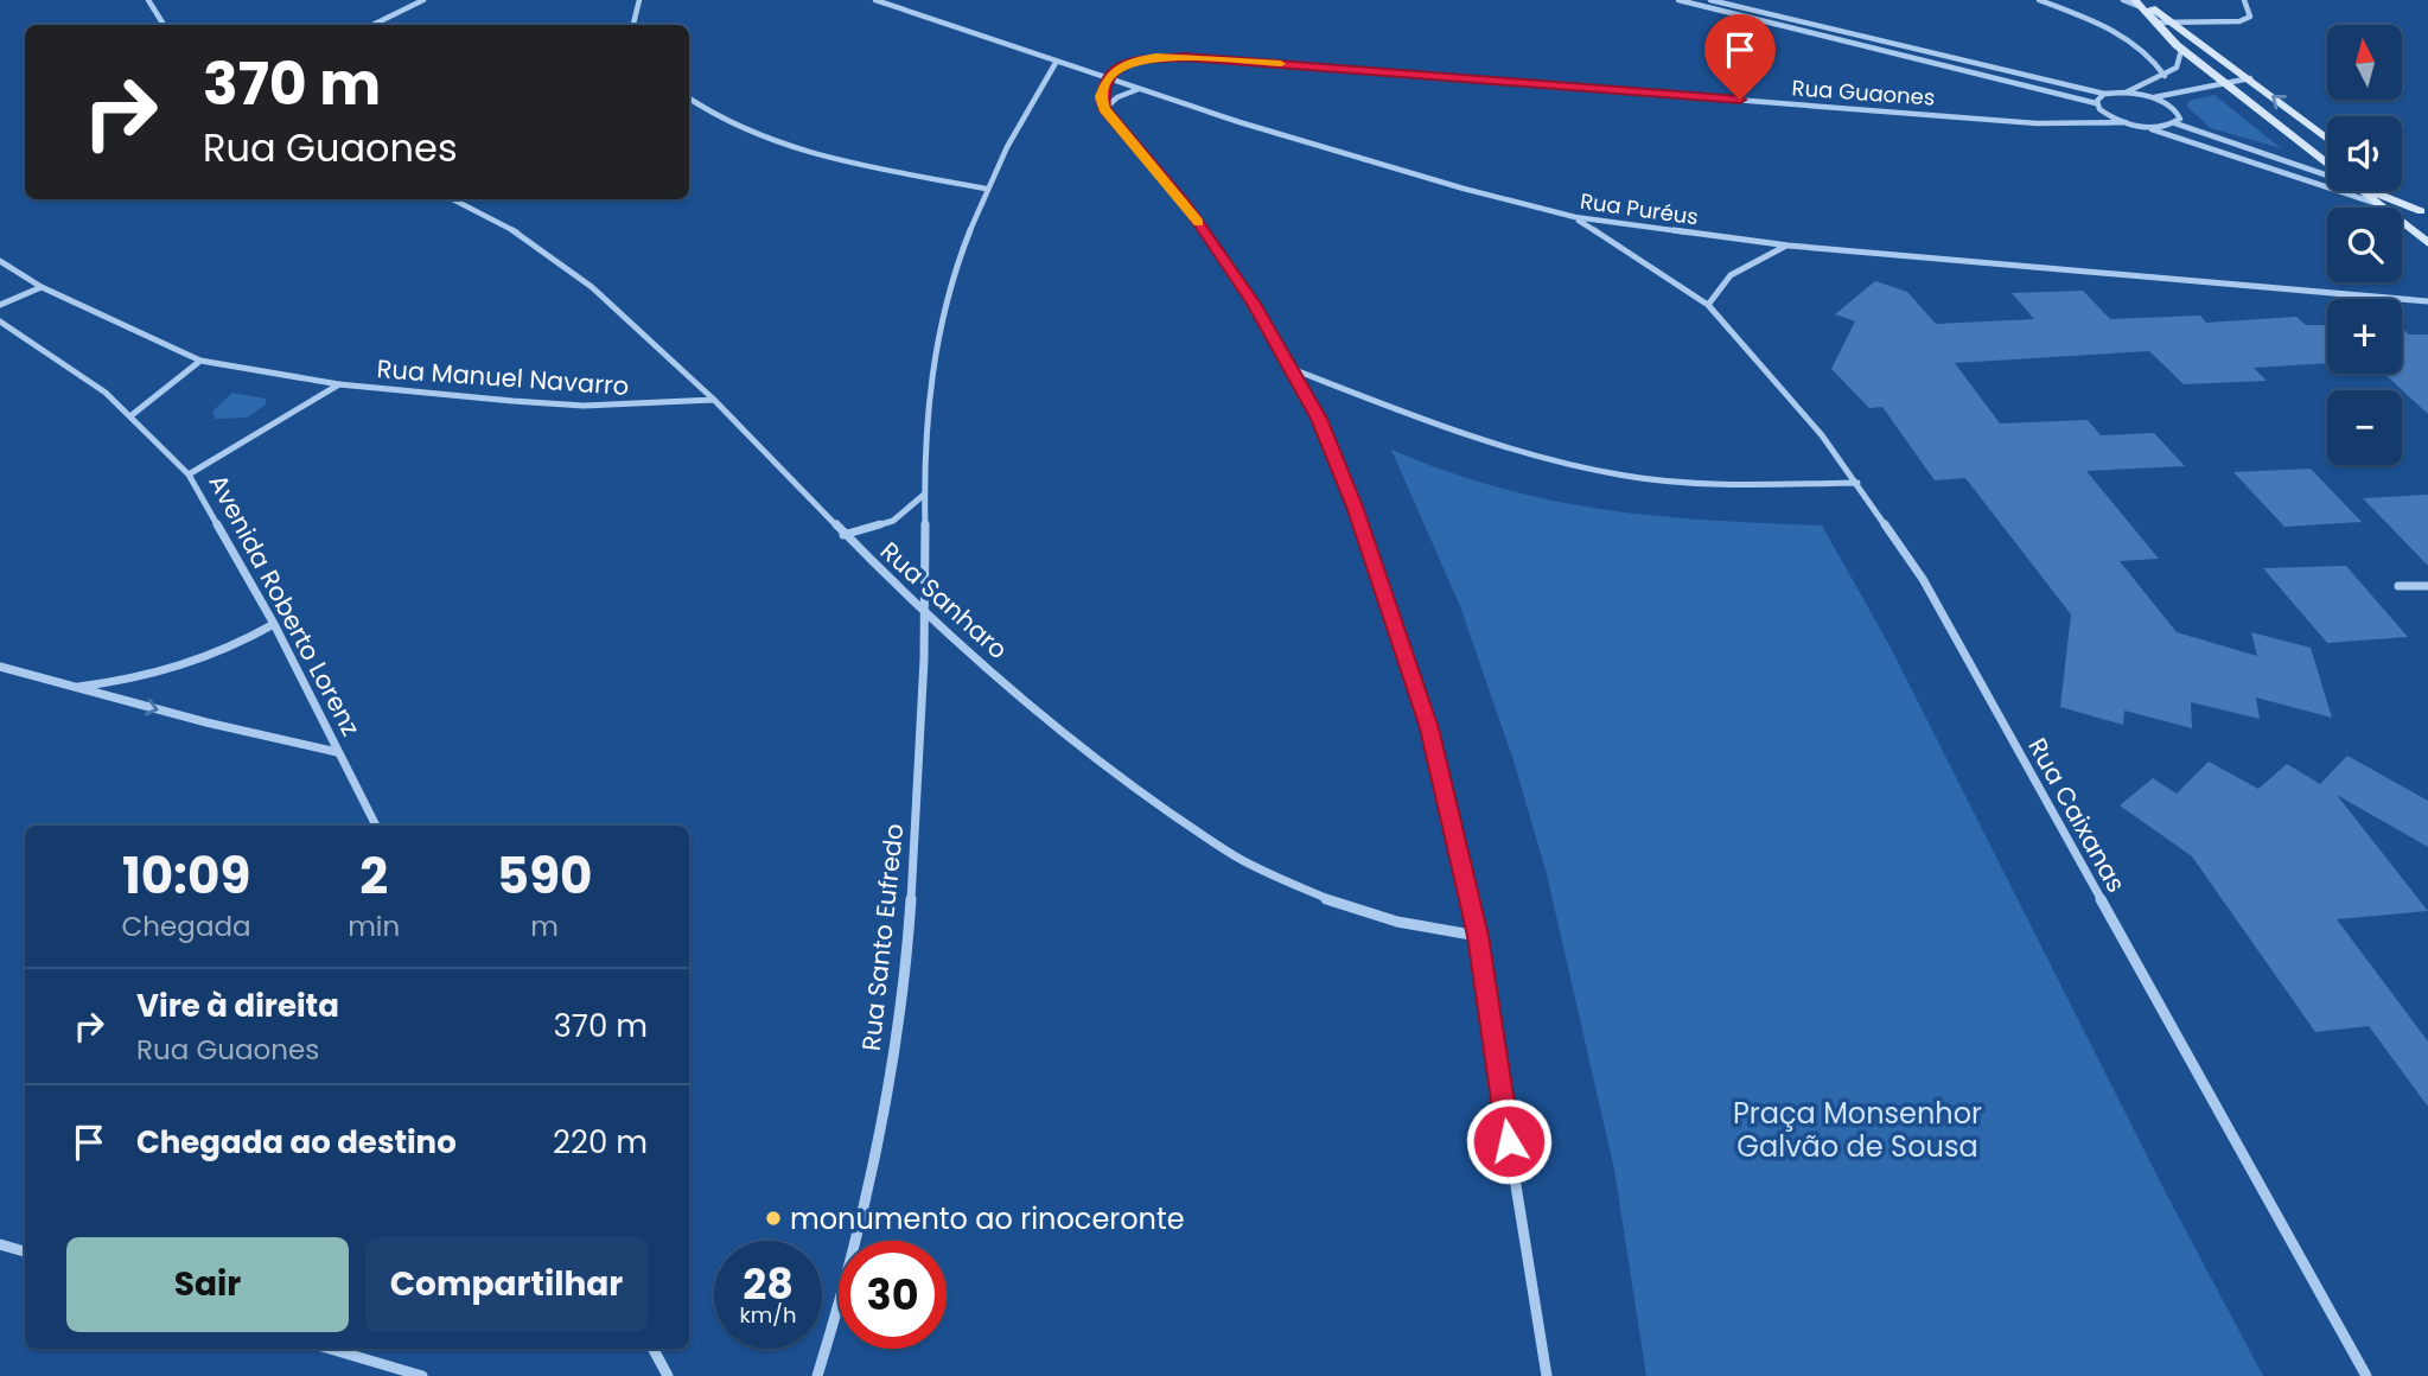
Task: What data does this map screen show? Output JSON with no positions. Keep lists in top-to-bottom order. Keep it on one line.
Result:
{"streets":{"street":["Rua Guaones","Rua Puréus","Rua Manuel Navarro","Rua Sanharo","Avenida Roberto Lorenz","Rua Caixanas","Rua Santo Eufredo"]},"crossings":[["Rua Guaones","Rua Puréus"],["Rua Puréus","Rua Caixanas"],["Rua Puréus","Rua Santo Eufredo"],["Rua Manuel Navarro","Rua Sanharo"],["Rua Sanharo","Rua Santo Eufredo"]],"parks":["Praça Monsenhor Galvão de Sousa"],"places":["monumento ao rinoceronte"],"north":"top","page":{"map_buttons":["+","−"],"turn":["370 m","Rua Guaones"],"eta":["10:09","Chegada","2","min","590","m"],"list":[{"name":"Vire à direita","note":"Rua Guaones","value":"370 m"},{"name":"Chegada ao destino","value":"220 m"}],"buttons":["Sair","Compartilhar"],"speed":"28 km/h","limit":"30"}}
